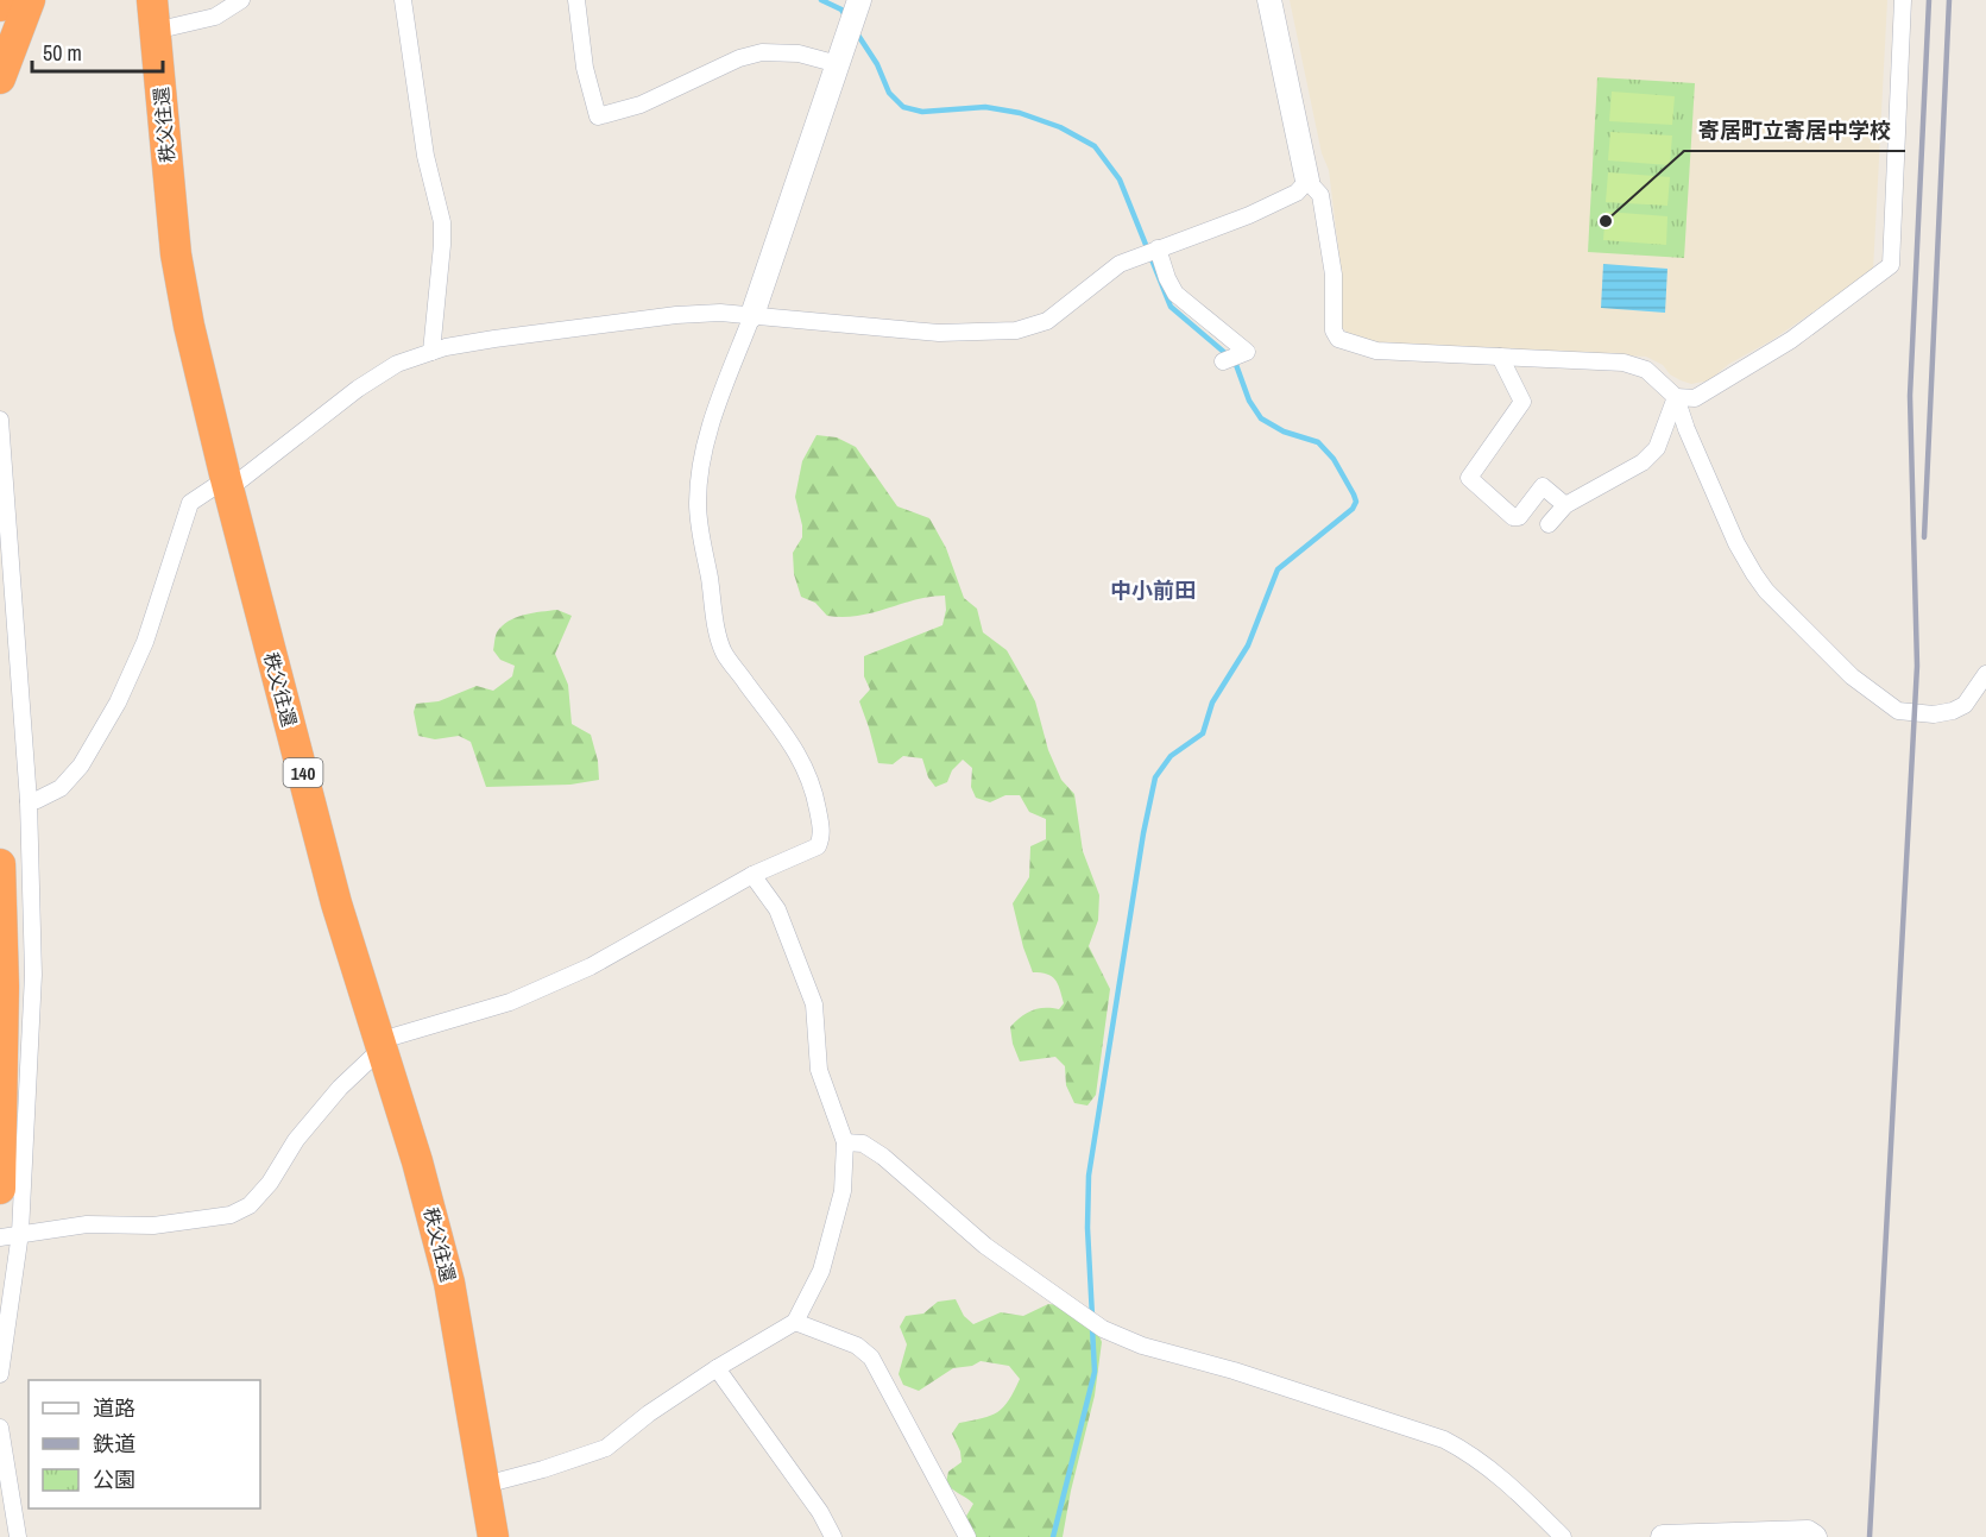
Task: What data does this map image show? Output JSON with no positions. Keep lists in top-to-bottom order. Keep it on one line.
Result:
{"streets":{"highway":["秩父往還","140"]},"districts":["中小前田"],"places":["寄居町立寄居中学校"],"legend":["道路","鉄道","公園"],"scale_bar":"50 m"}
